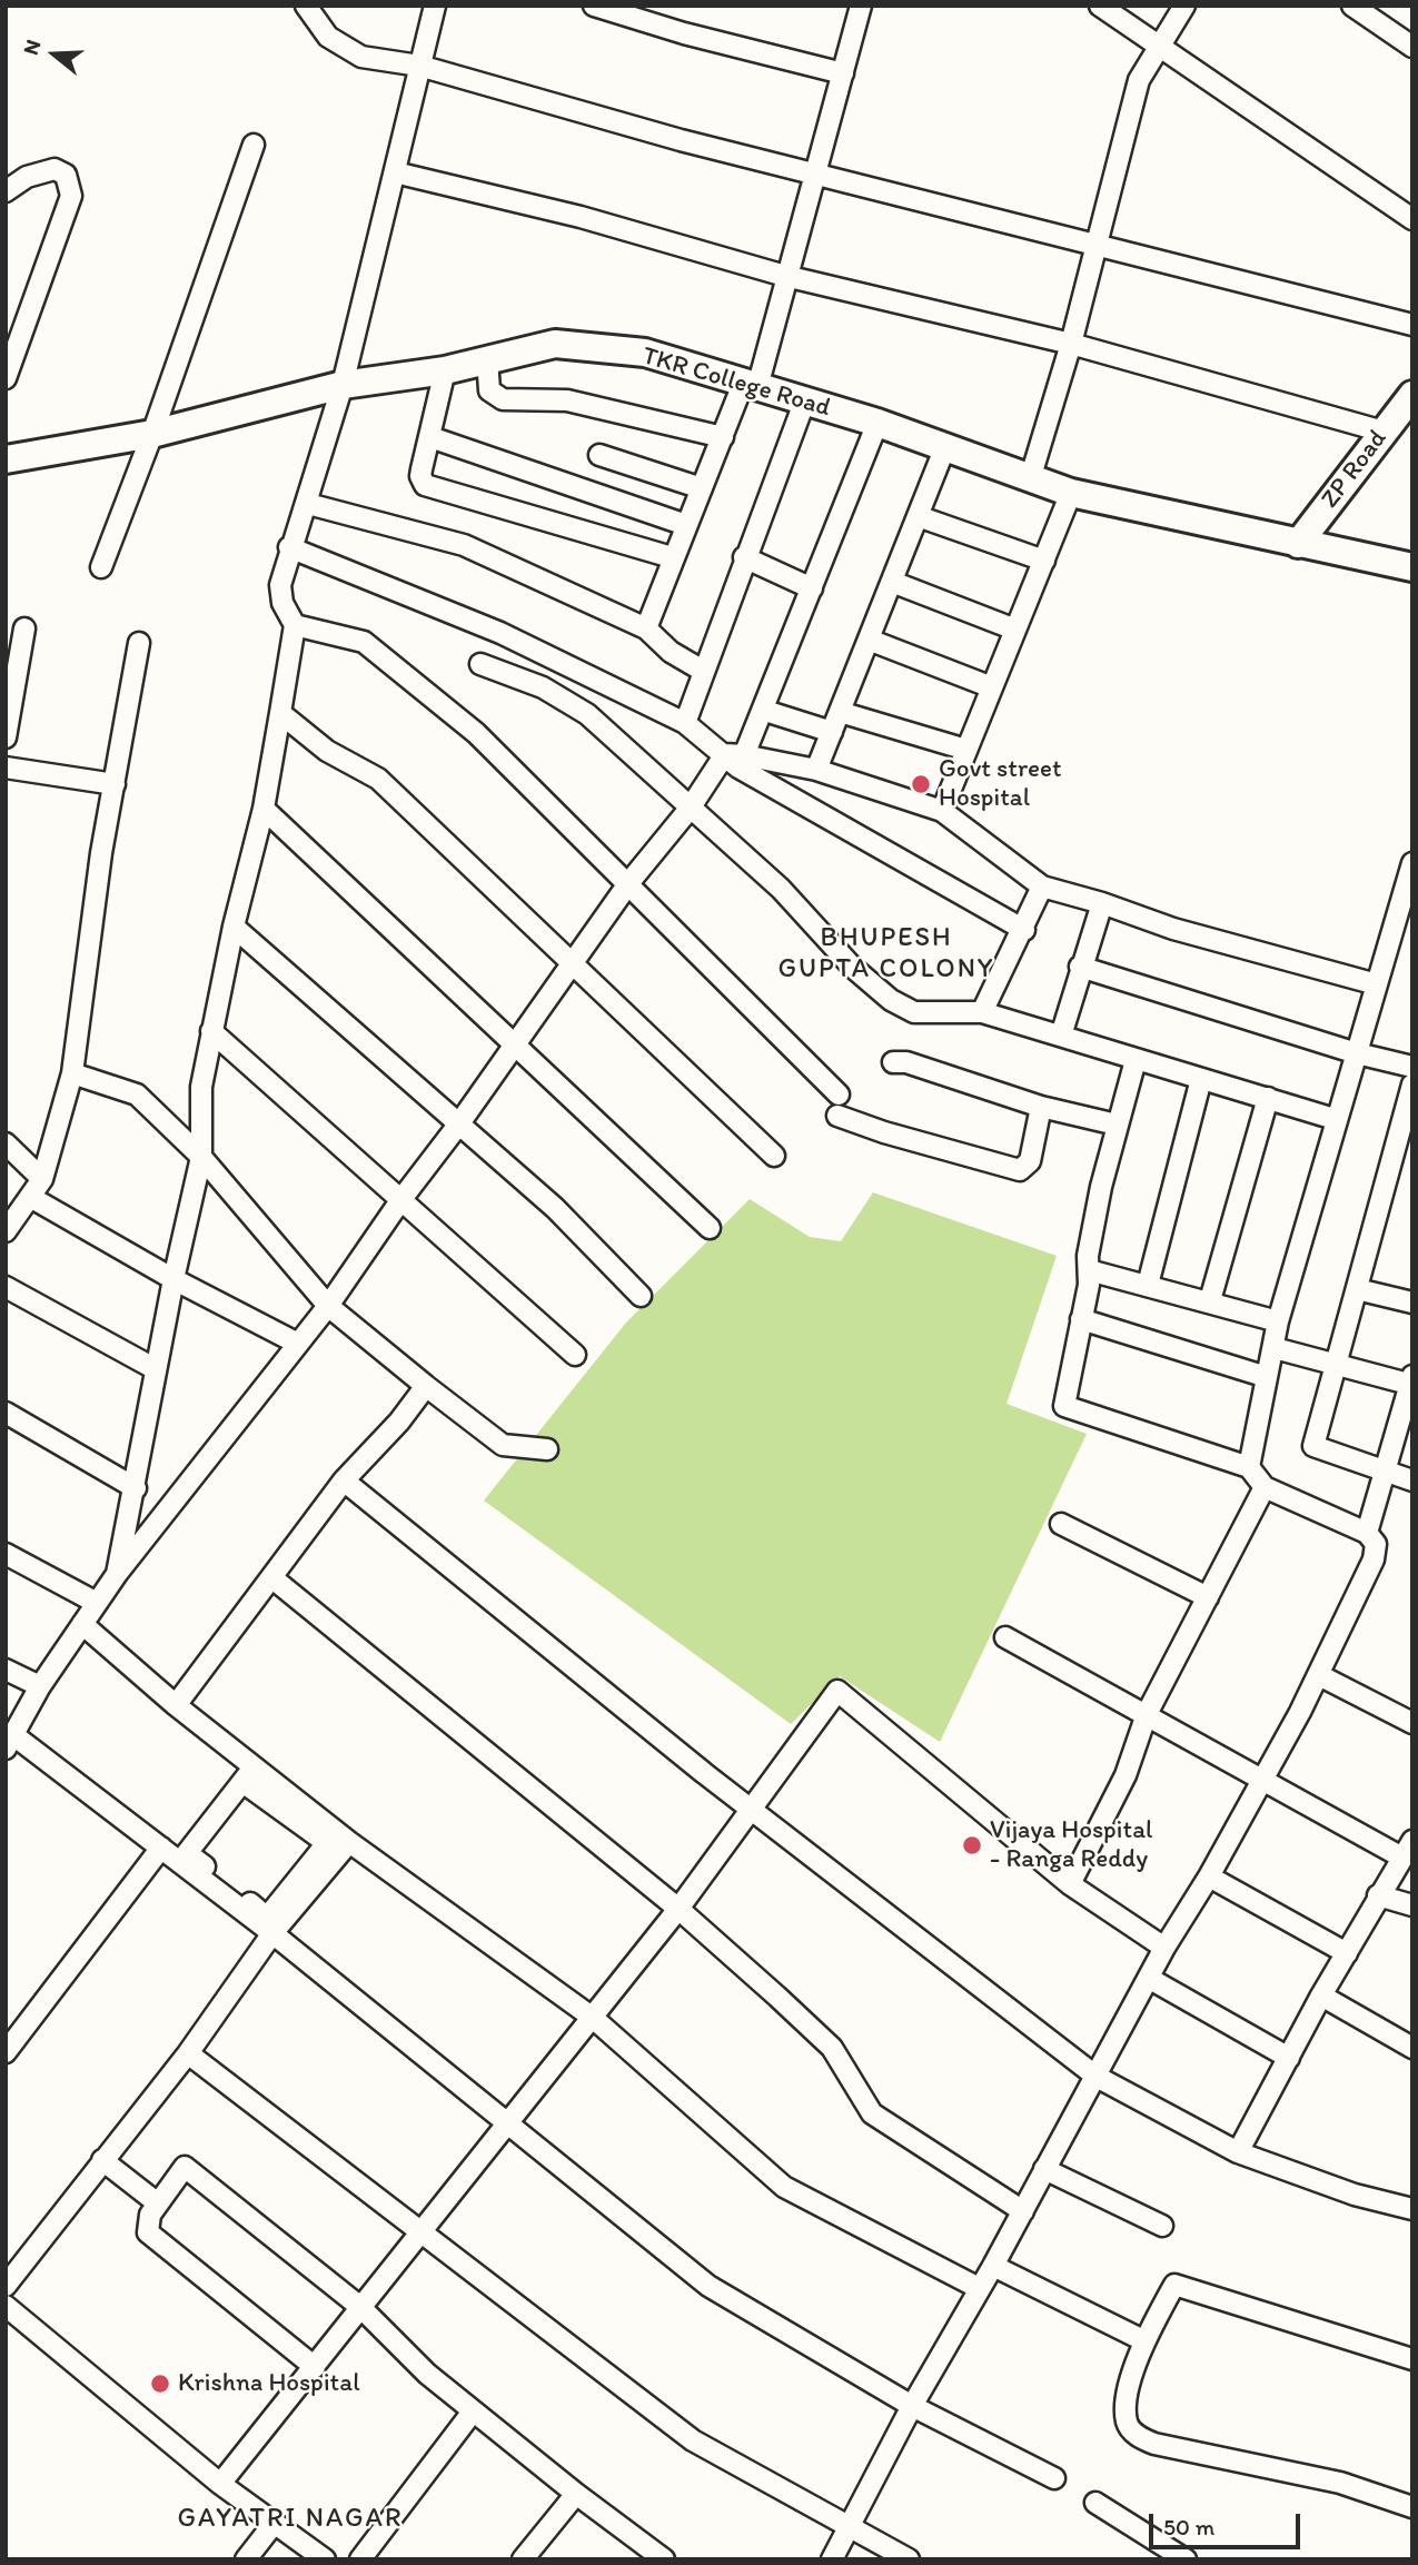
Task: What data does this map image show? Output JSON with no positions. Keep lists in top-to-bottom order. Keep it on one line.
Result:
{"streets":{"street":["TKR College Road","ZP Road"]},"crossings":[["TKR College Road","ZP Road"]],"districts":["BHUPESH GUPTA COLONY","GAYATRI NAGAR"],"places":["Govt street Hospital","Vijaya Hospital - Ranga Reddy","Krishna Hospital"],"scale_bar":"50 m","north":"left"}
